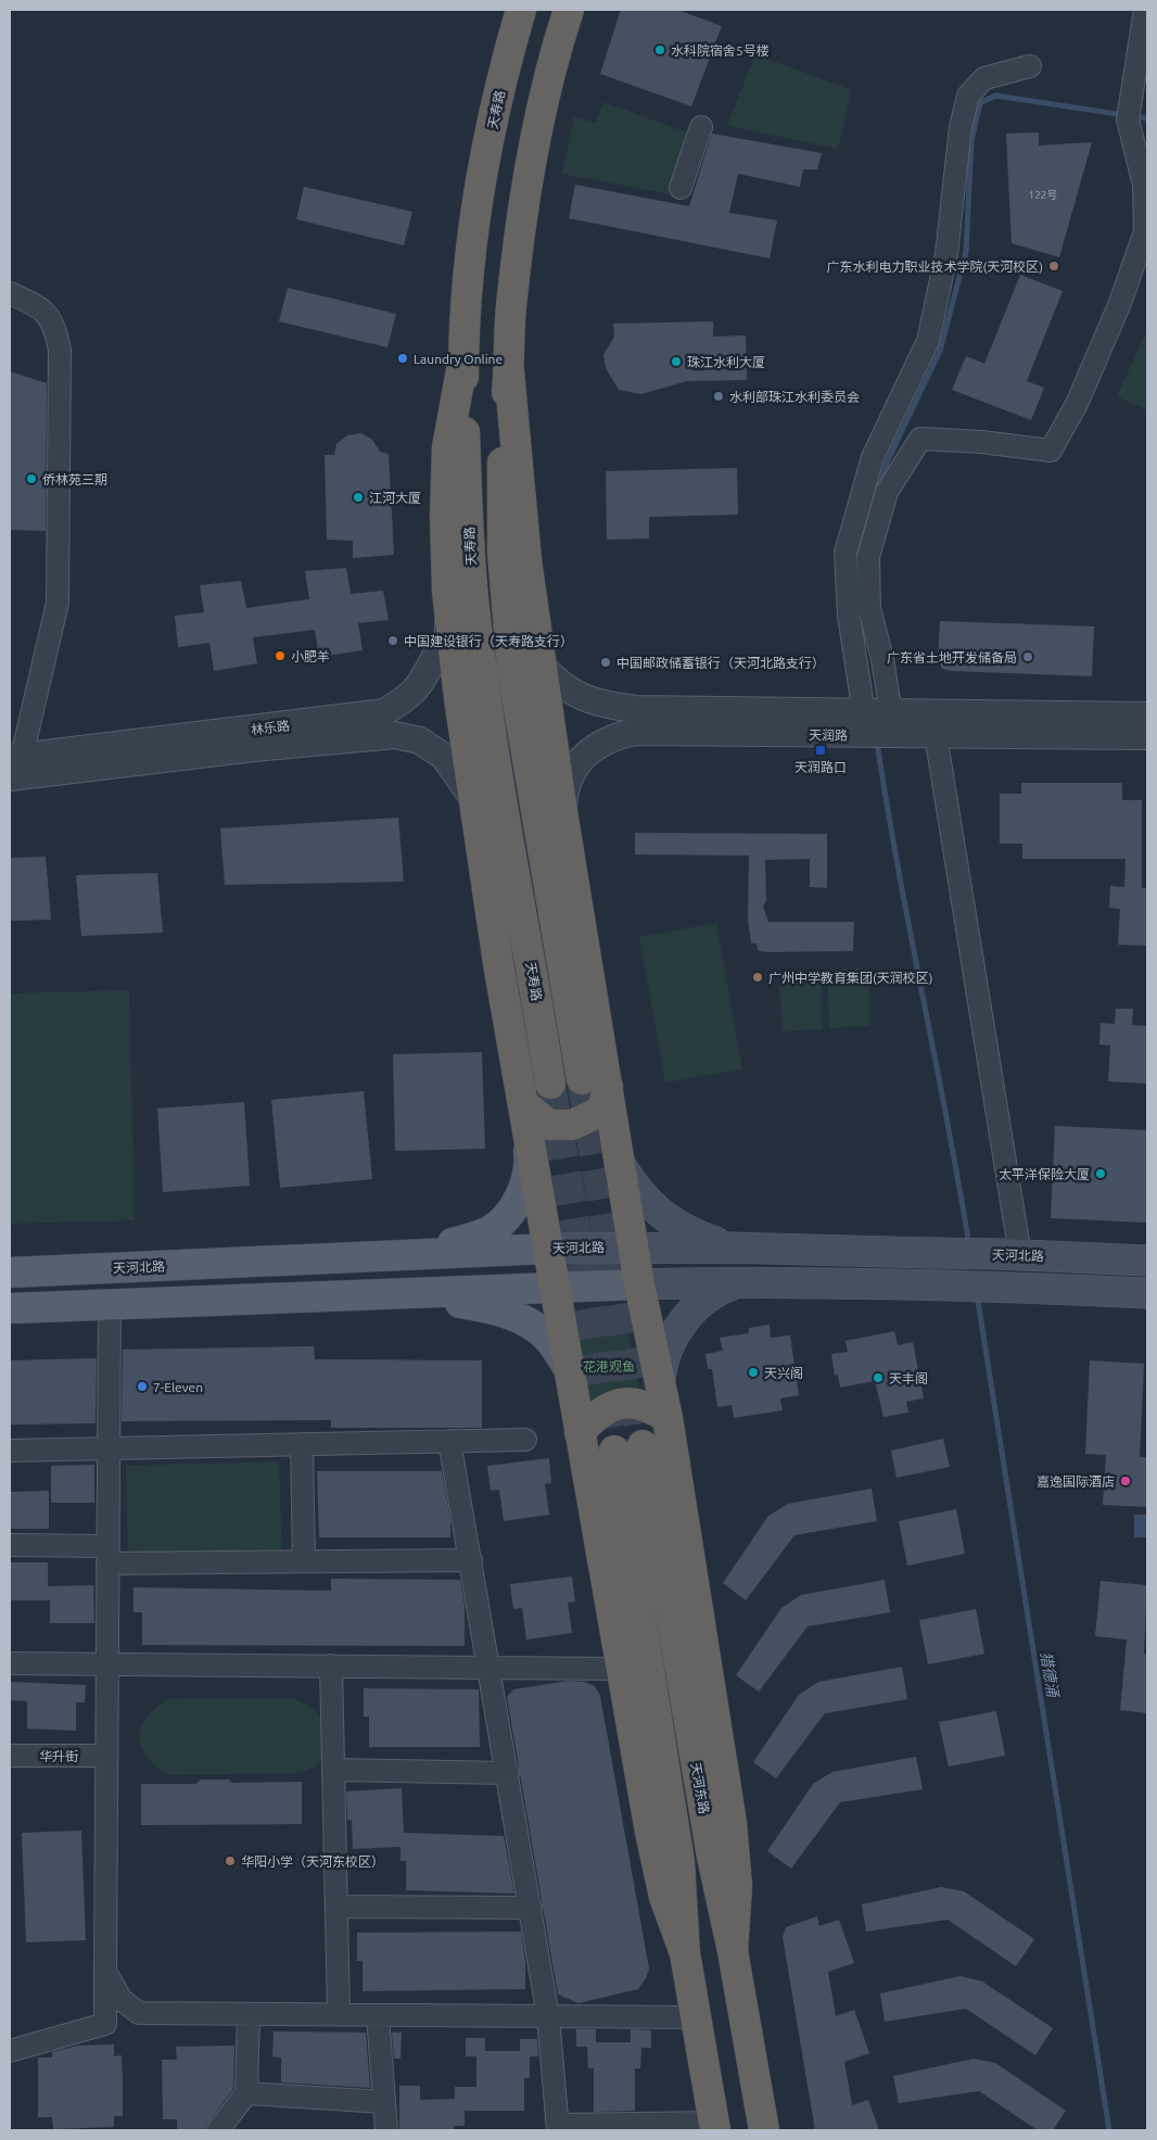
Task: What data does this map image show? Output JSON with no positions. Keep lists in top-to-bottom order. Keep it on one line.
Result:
{"streets":{"highway":["天寿路","天河东路"],"main road":["天河北路"],"street":["林乐路","天润路","华升街"]},"water":["猎德涌"],"parks":["花港观鱼"],"places":{"other":["水科院宿舍5号楼","广东水利电力职业技术学院(天河校区)","Laundry Online","珠江水利大厦","水利部珠江水利委员会","侨林苑三期","江河大厦","中国建设银行（天寿路支行）","小肥羊","广东省土地开发储备局","中国邮政储蓄银行（天河北路支行）","广州中学教育集团(天润校区)","太平洋保险大厦","天兴阁","天丰阁","7-Eleven","嘉逸国际酒店","华阳小学（天河东校区）"],"transit":["天润路口"]},"house_numbers":["122号"]}
